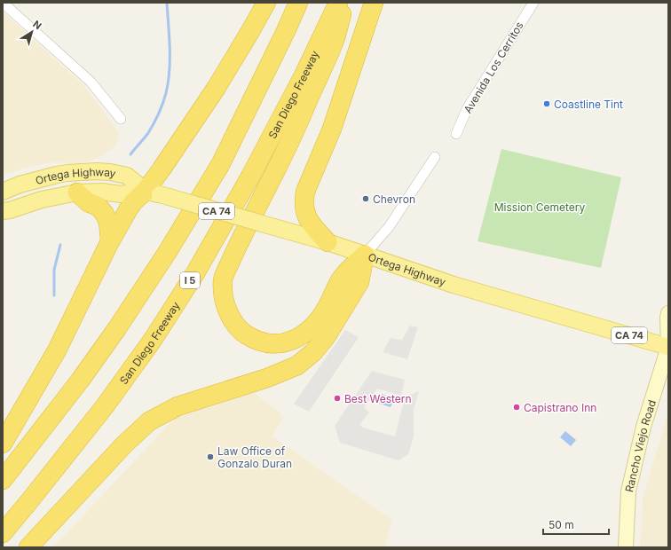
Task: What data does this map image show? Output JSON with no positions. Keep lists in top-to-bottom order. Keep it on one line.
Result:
{"streets":{"highway":["San Diego Freeway","I 5"],"main road":["Ortega Highway","CA 74","Rancho Viejo Road"],"street":["Avenida Los Cerritos"]},"crossings":[["Ortega Highway","Rancho Viejo Road"]],"parks":["Mission Cemetery"],"places":["Coastline Tint","Chevron","Best Western","Capistrano Inn","Law Office of Gonzalo Duran"],"scale_bar":"50 m","north":"top right"}
